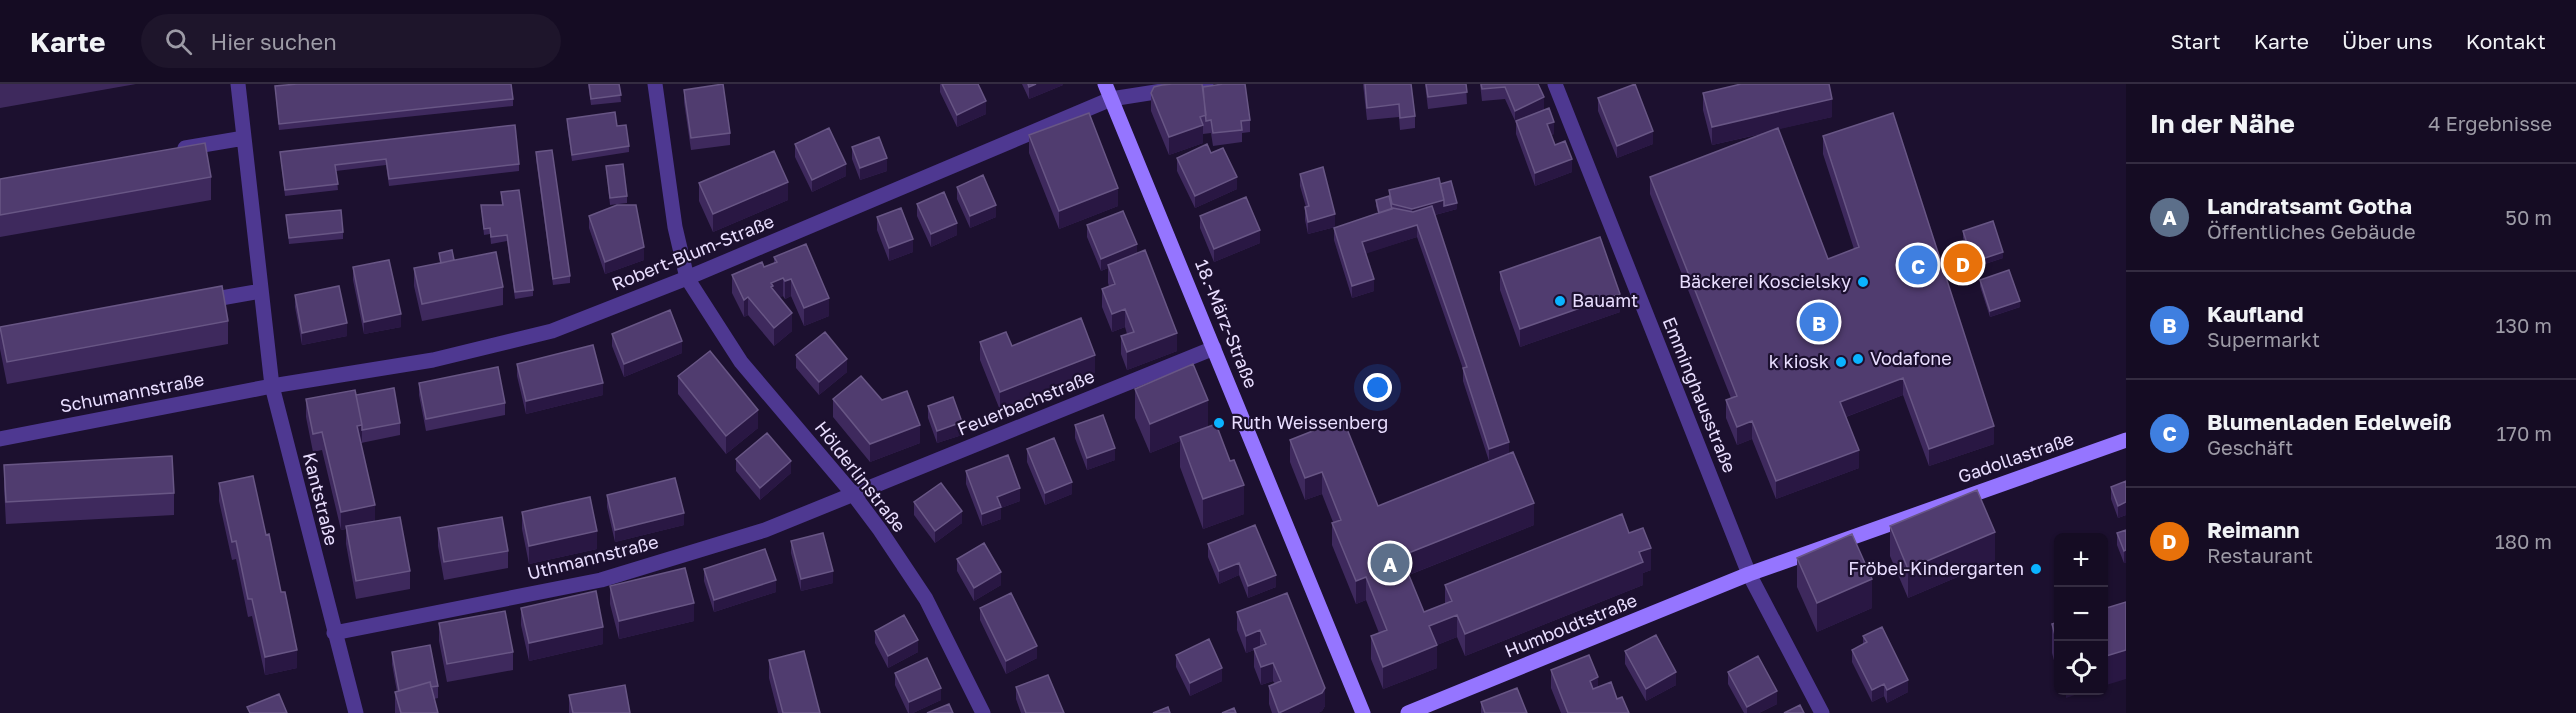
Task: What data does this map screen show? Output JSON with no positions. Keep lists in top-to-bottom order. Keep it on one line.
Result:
{"streets":{"main road":["18.-März-Straße","Gadollastraße","Humboldtstraße"],"street":["Robert-Blum-Straße","Schumannstraße","Emminghausstraße","Feuerbachstraße","Hölderlinstraße","Kantstraße","Uthmannstraße"]},"crossings":[["Robert-Blum-Straße","18.-März-Straße"],["Robert-Blum-Straße","Schumannstraße"],["Robert-Blum-Straße","Hölderlinstraße"],["Robert-Blum-Straße","Kantstraße"],["18.-März-Straße","Feuerbachstraße"],["Schumannstraße","Kantstraße"],["Emminghausstraße","Gadollastraße"],["Emminghausstraße","Humboldtstraße"],["Feuerbachstraße","Hölderlinstraße"],["Feuerbachstraße","Uthmannstraße"],["Gadollastraße","Humboldtstraße"],["Hölderlinstraße","Uthmannstraße"],["Kantstraße","Uthmannstraße"]],"places":["Bäckerei Koscielsky","Bauamt","Vodafone","k kiosk","Ruth Weissenberg","Fröbel-Kindergarten"],"page":{"header":"Karte","search":"Hier suchen","nav":["Start","Karte","Über uns","Kontakt"],"heading":["In der Nähe","4 Ergebnisse"],"list":[{"mark":"A","name":"Landratsamt Gotha","note":"Öffentliches Gebäude","value":"50 m"},{"mark":"B","name":"Kaufland","note":"Supermarkt","value":"130 m"},{"mark":"C","name":"Blumenladen Edelweiß","note":"Geschäft","value":"170 m"},{"mark":"D","name":"Reimann","note":"Restaurant","value":"180 m"}],"pins":["D","C","B","A"],"map_buttons":["+","−"]}}
